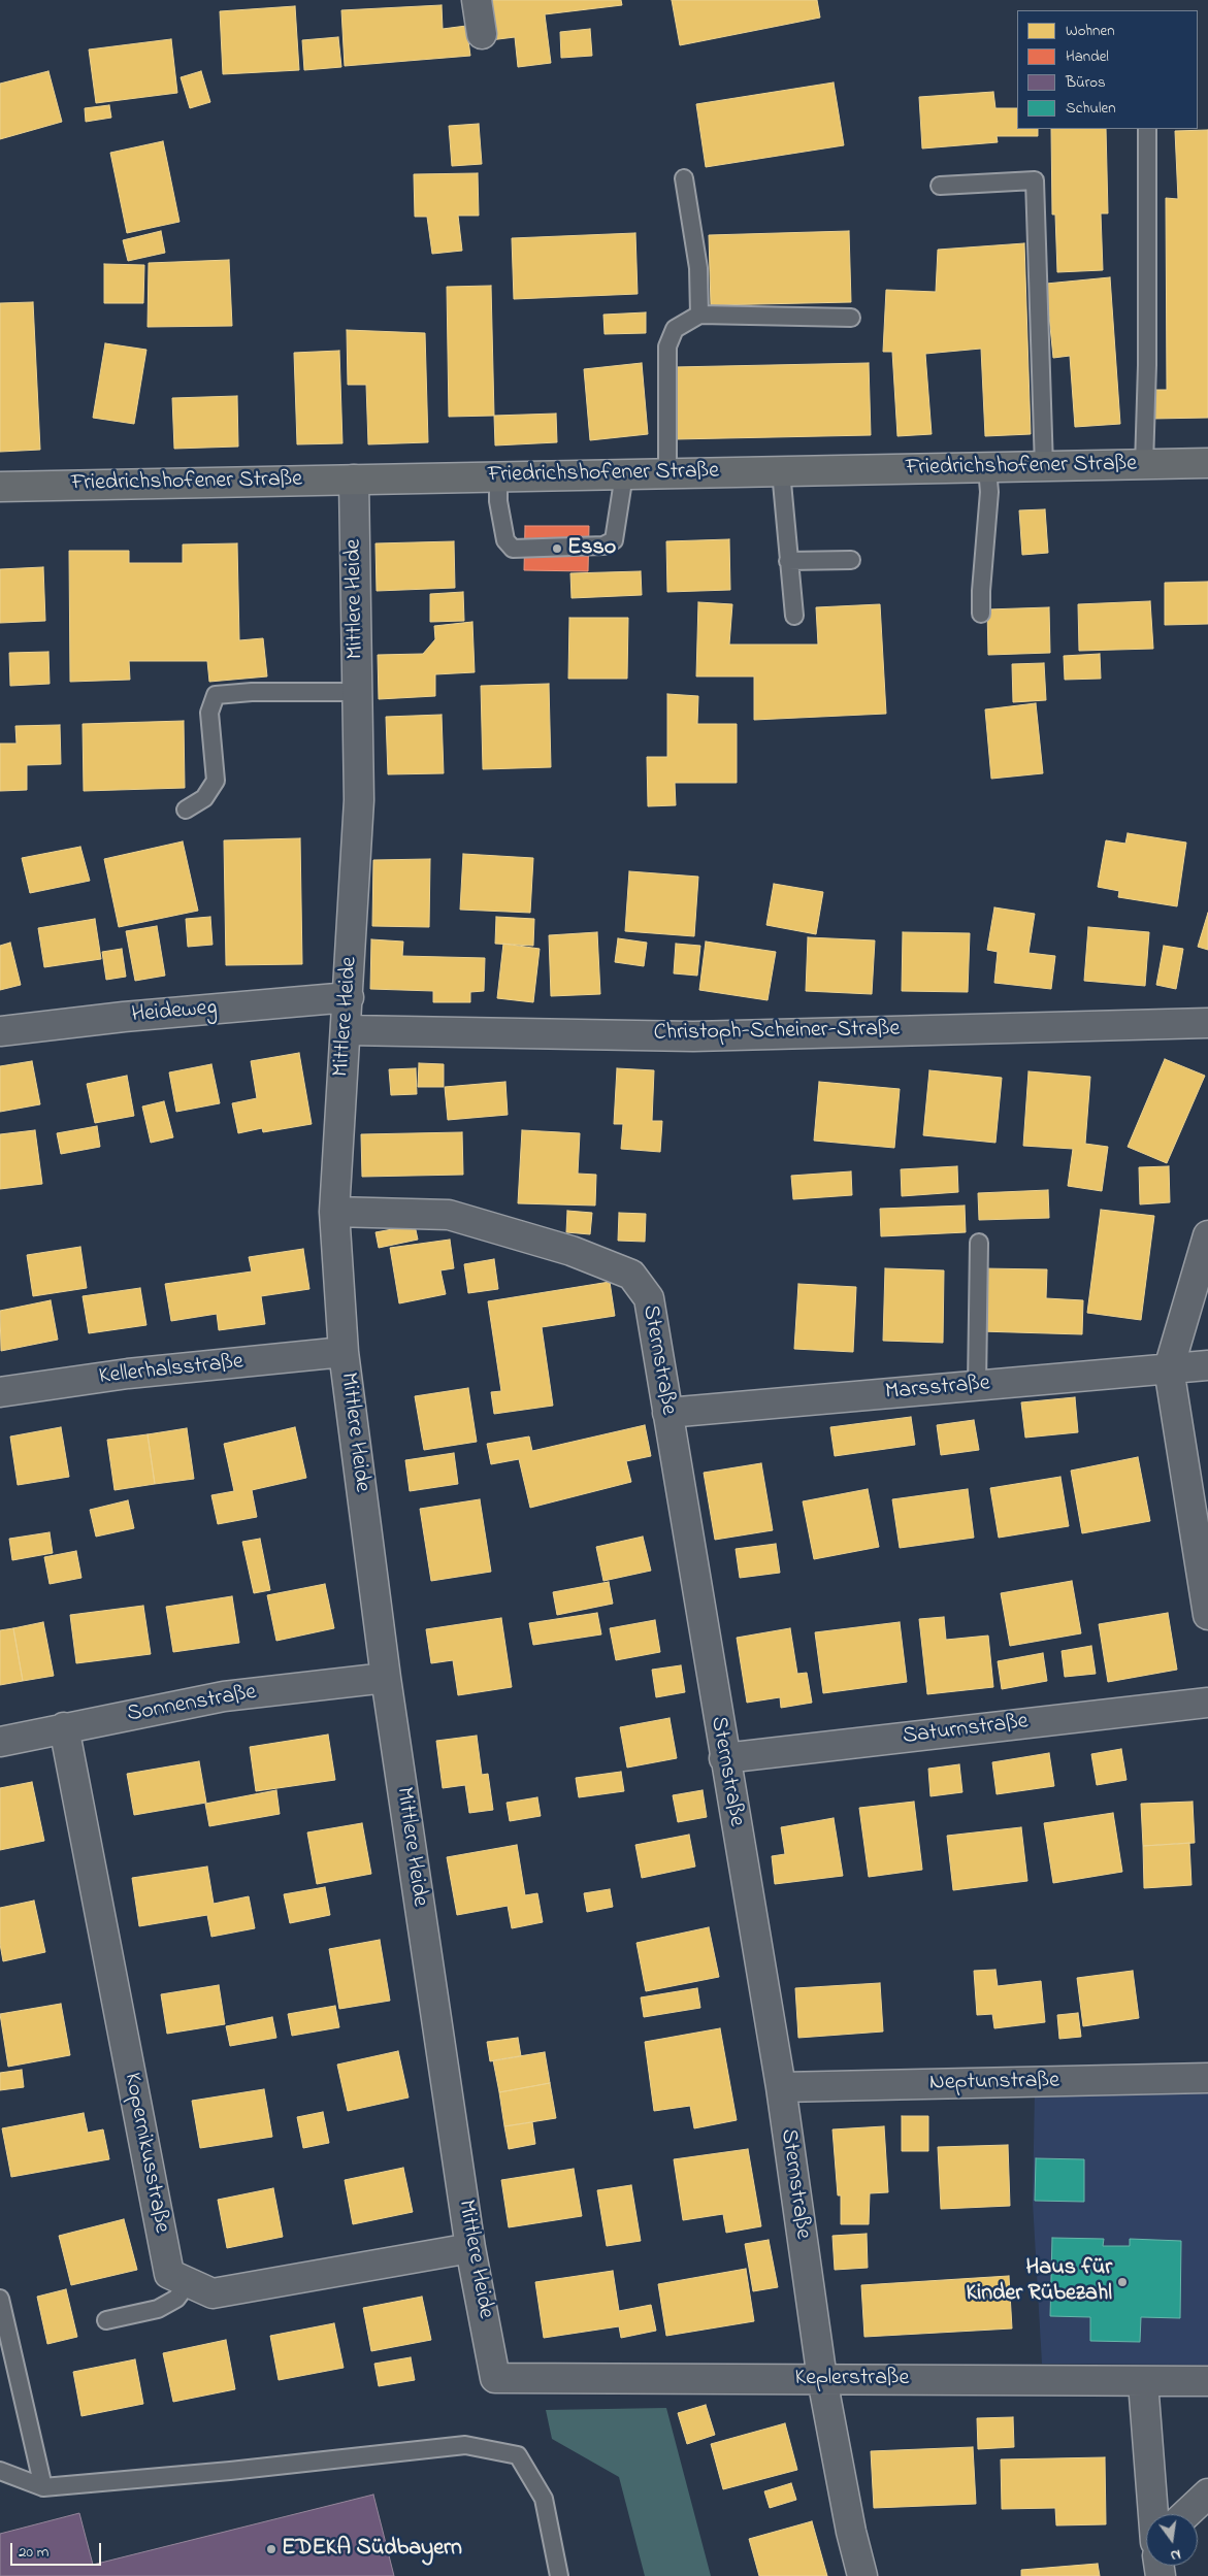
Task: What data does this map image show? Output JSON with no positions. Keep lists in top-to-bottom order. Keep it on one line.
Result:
{"streets":{"main road":["Friedrichshofener Straße"],"street":["Mittlere Heide","Heideweg","Christoph-Scheiner-Straße","Sternstraße","Kellerhalsstraße","Marsstraße","Sonnenstraße","Saturnstraße","Neptunstraße","Kopernikusstraße","Keplerstraße"]},"crossings":[["Friedrichshofener Straße","Mittlere Heide"],["Mittlere Heide","Heideweg"],["Mittlere Heide","Christoph-Scheiner-Straße"],["Mittlere Heide","Sternstraße"],["Mittlere Heide","Kellerhalsstraße"],["Mittlere Heide","Sonnenstraße"],["Mittlere Heide","Kopernikusstraße"],["Mittlere Heide","Keplerstraße"],["Sternstraße","Marsstraße"],["Sternstraße","Saturnstraße"],["Sternstraße","Neptunstraße"],["Sternstraße","Keplerstraße"],["Sonnenstraße","Kopernikusstraße"]],"places":["Esso","Haus für Kinder Rübezahl","EDEKA Südbayern"],"legend":["Wohnen","Handel","Büros","Schulen"],"scale_bar":"20 m","north":"bottom"}
